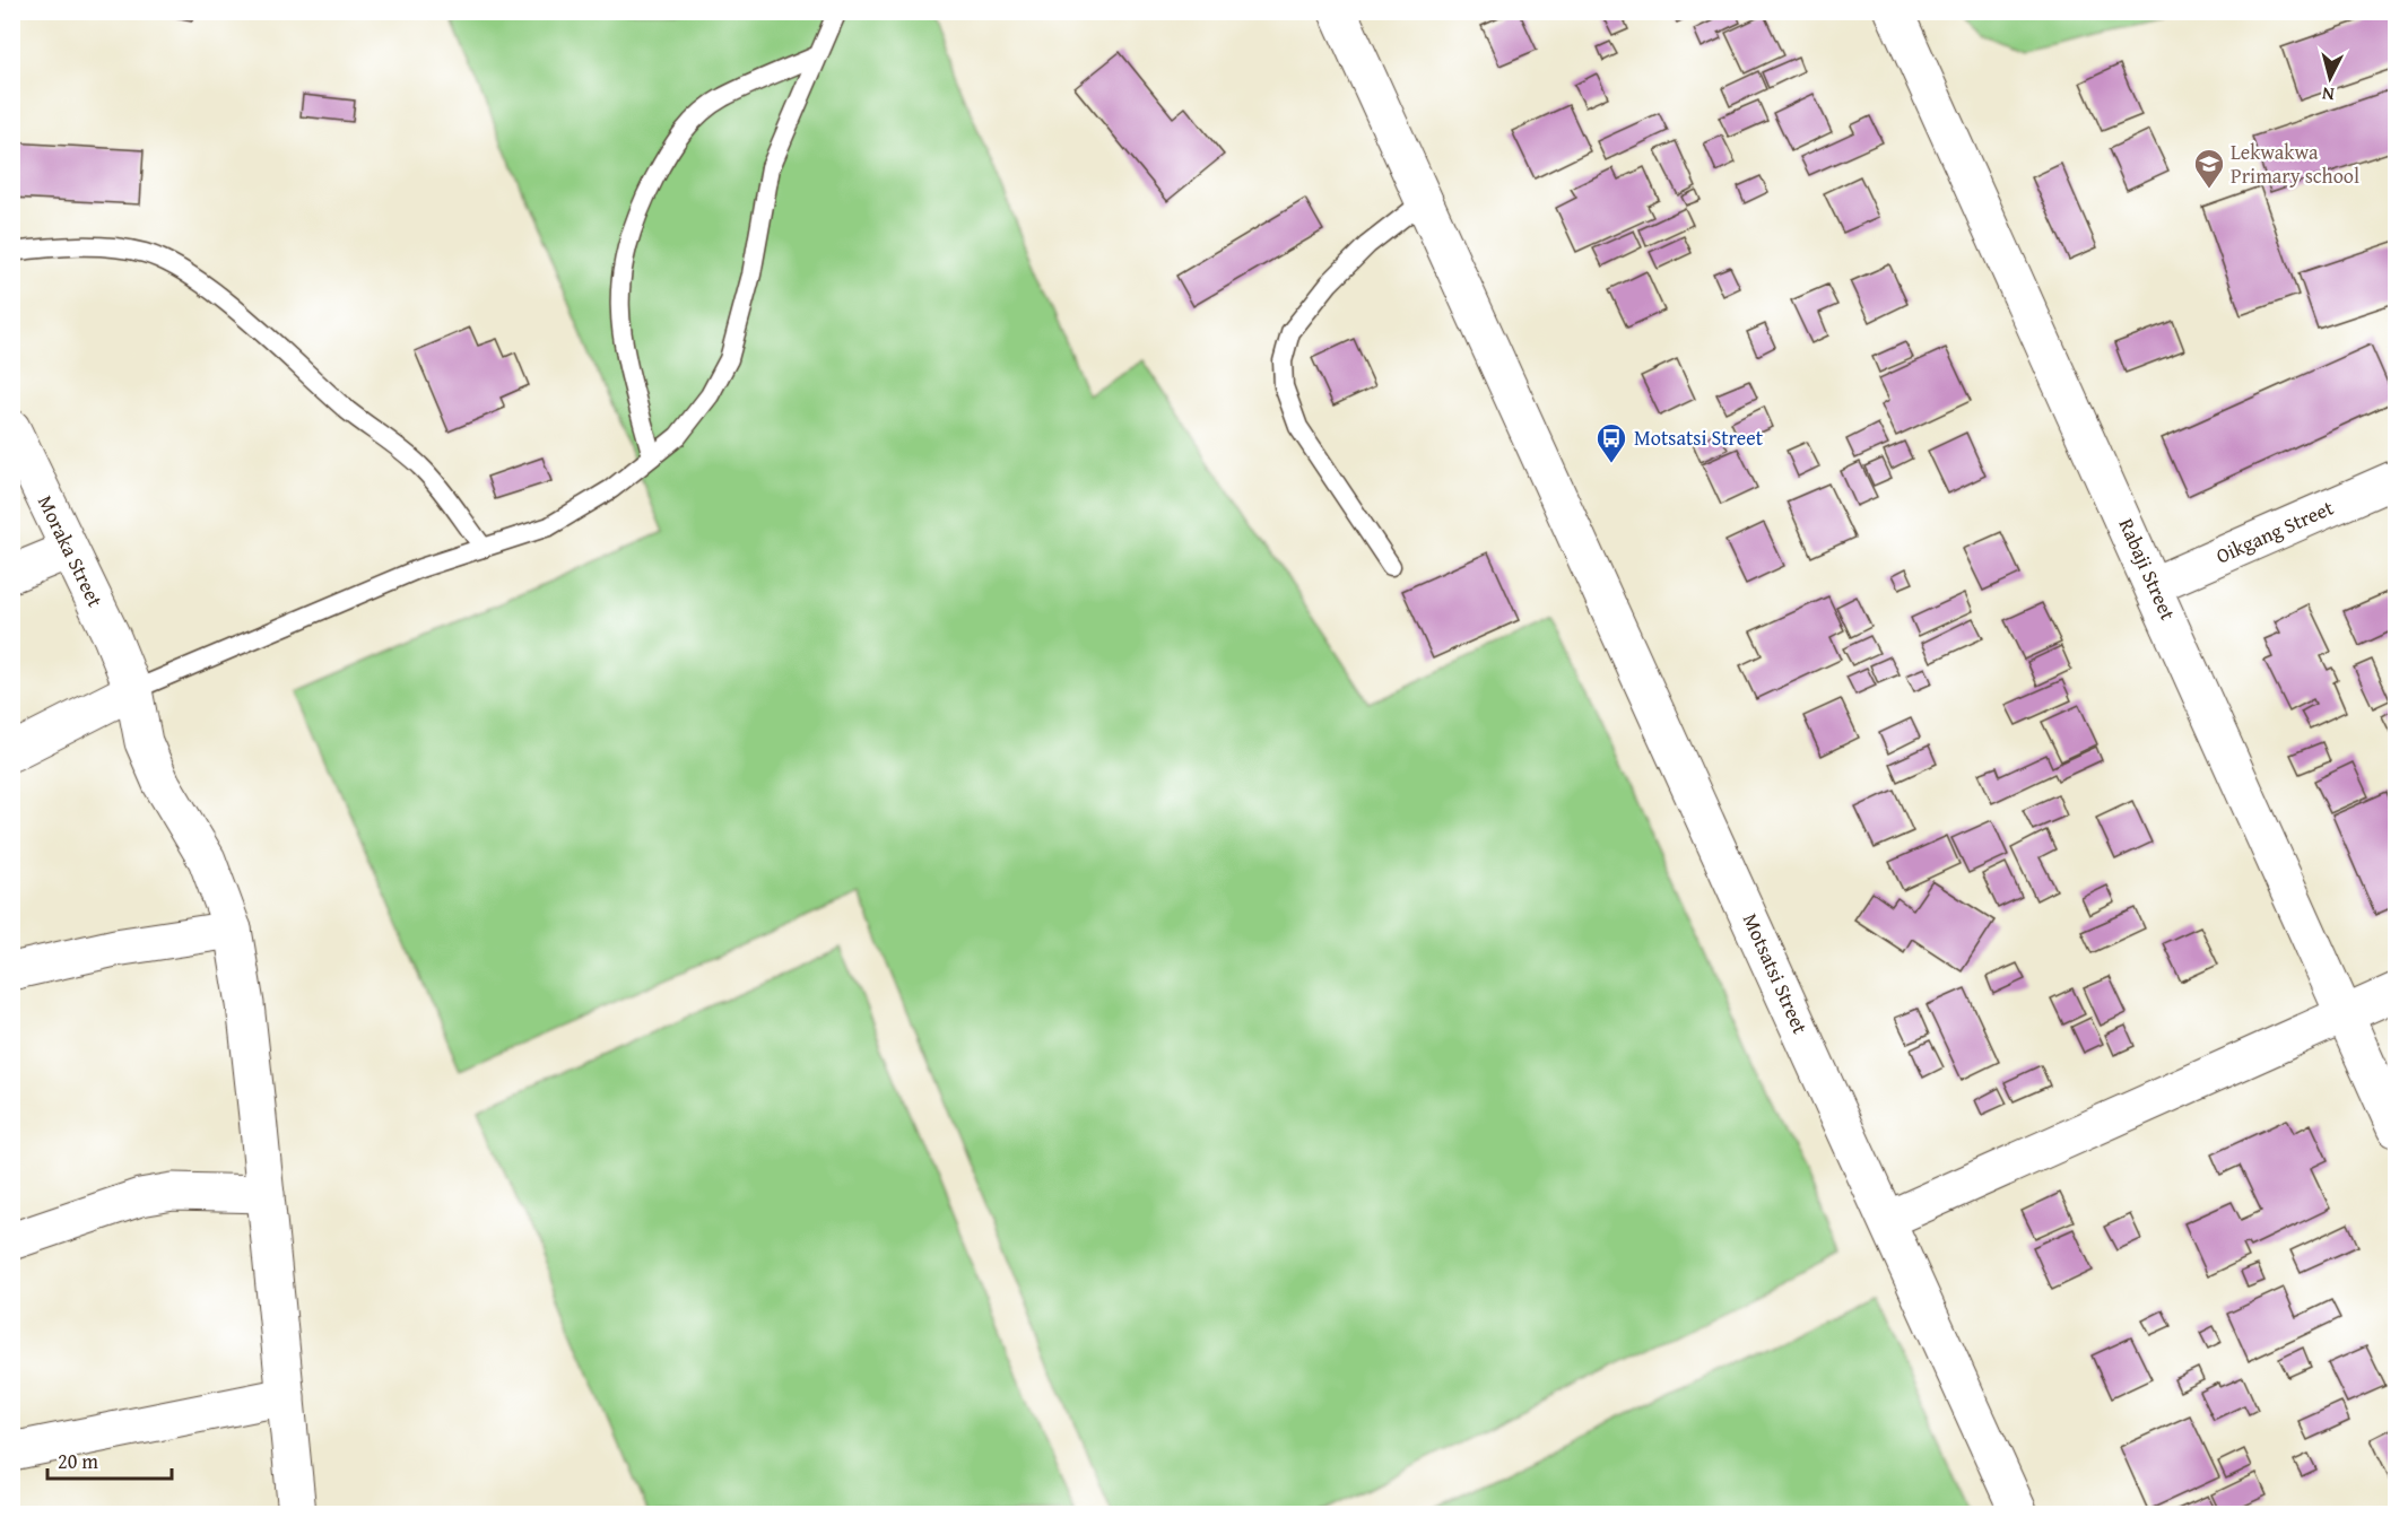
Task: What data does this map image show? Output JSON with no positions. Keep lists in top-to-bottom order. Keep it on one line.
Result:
{"streets":{"street":["Oikgang Street","Moraka Street","Rabaji Street","Motsatsi Street"]},"crossings":[["Oikgang Street","Rabaji Street"]],"places":{"school or university":["Lekwakwa Primary school"],"bus stop":["Motsatsi Street"]},"scale_bar":"20 m","north":"bottom"}
